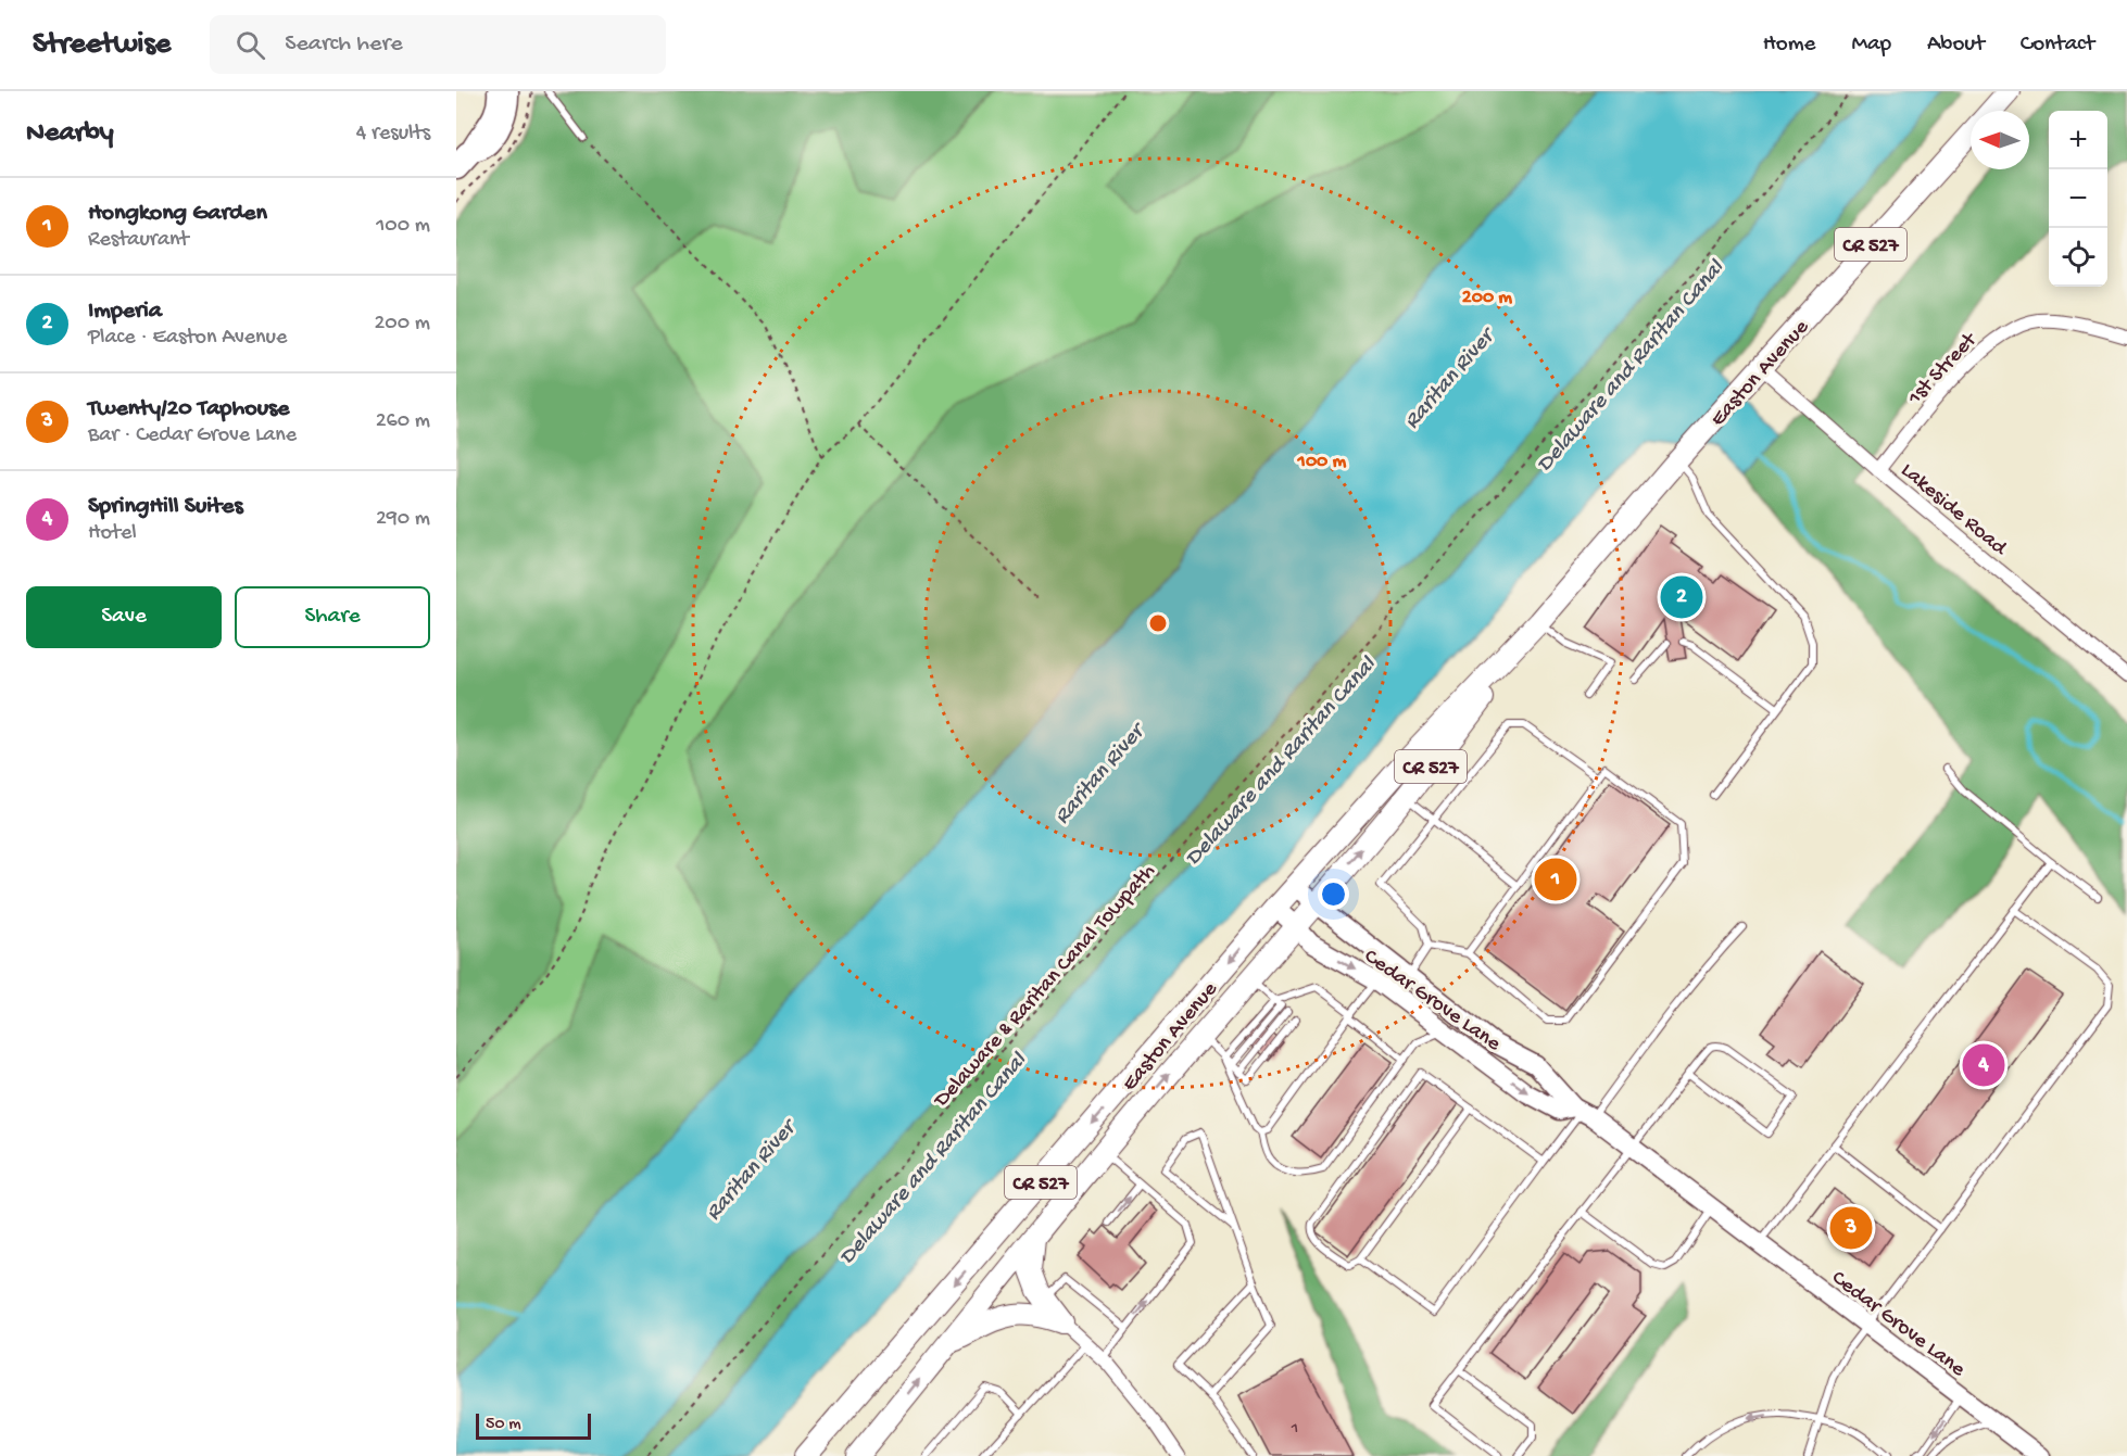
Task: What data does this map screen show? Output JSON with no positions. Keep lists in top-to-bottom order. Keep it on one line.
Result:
{"streets":{"main road":["CR 527","Easton Avenue","Cedar Grove Lane"],"street":["1st Street","Lakeside Road"],"path":["Delaware & Raritan Canal Towpath"]},"crossings":[["1st Street","Lakeside Road"],["Easton Avenue","Lakeside Road"],["Easton Avenue","Cedar Grove Lane"]],"water":["Delaware and Raritan Canal","Raritan River"],"house_numbers":["1"],"scale_bar":"50 m","north":"left","page":{"header":"Streetwise","search":"Search here","nav":["Home","Map","About","Contact"],"heading":["Nearby","4 results"],"map_buttons":["+","−"],"list":[{"mark":"1","name":"Hongkong Garden","note":"Restaurant","value":"100 m"},{"mark":"2","name":"Imperia","note":"Place · Easton Avenue","value":"200 m"},{"mark":"3","name":"Twenty/20 Taphouse","note":"Bar · Cedar Grove Lane","value":"260 m"},{"mark":"4","name":"SpringHill Suites","note":"Hotel","value":"290 m"}],"buttons":["Save","Share"],"pins":["2","1","4","3"],"scale":"50 m"},"rings":["200 m","100 m"]}
